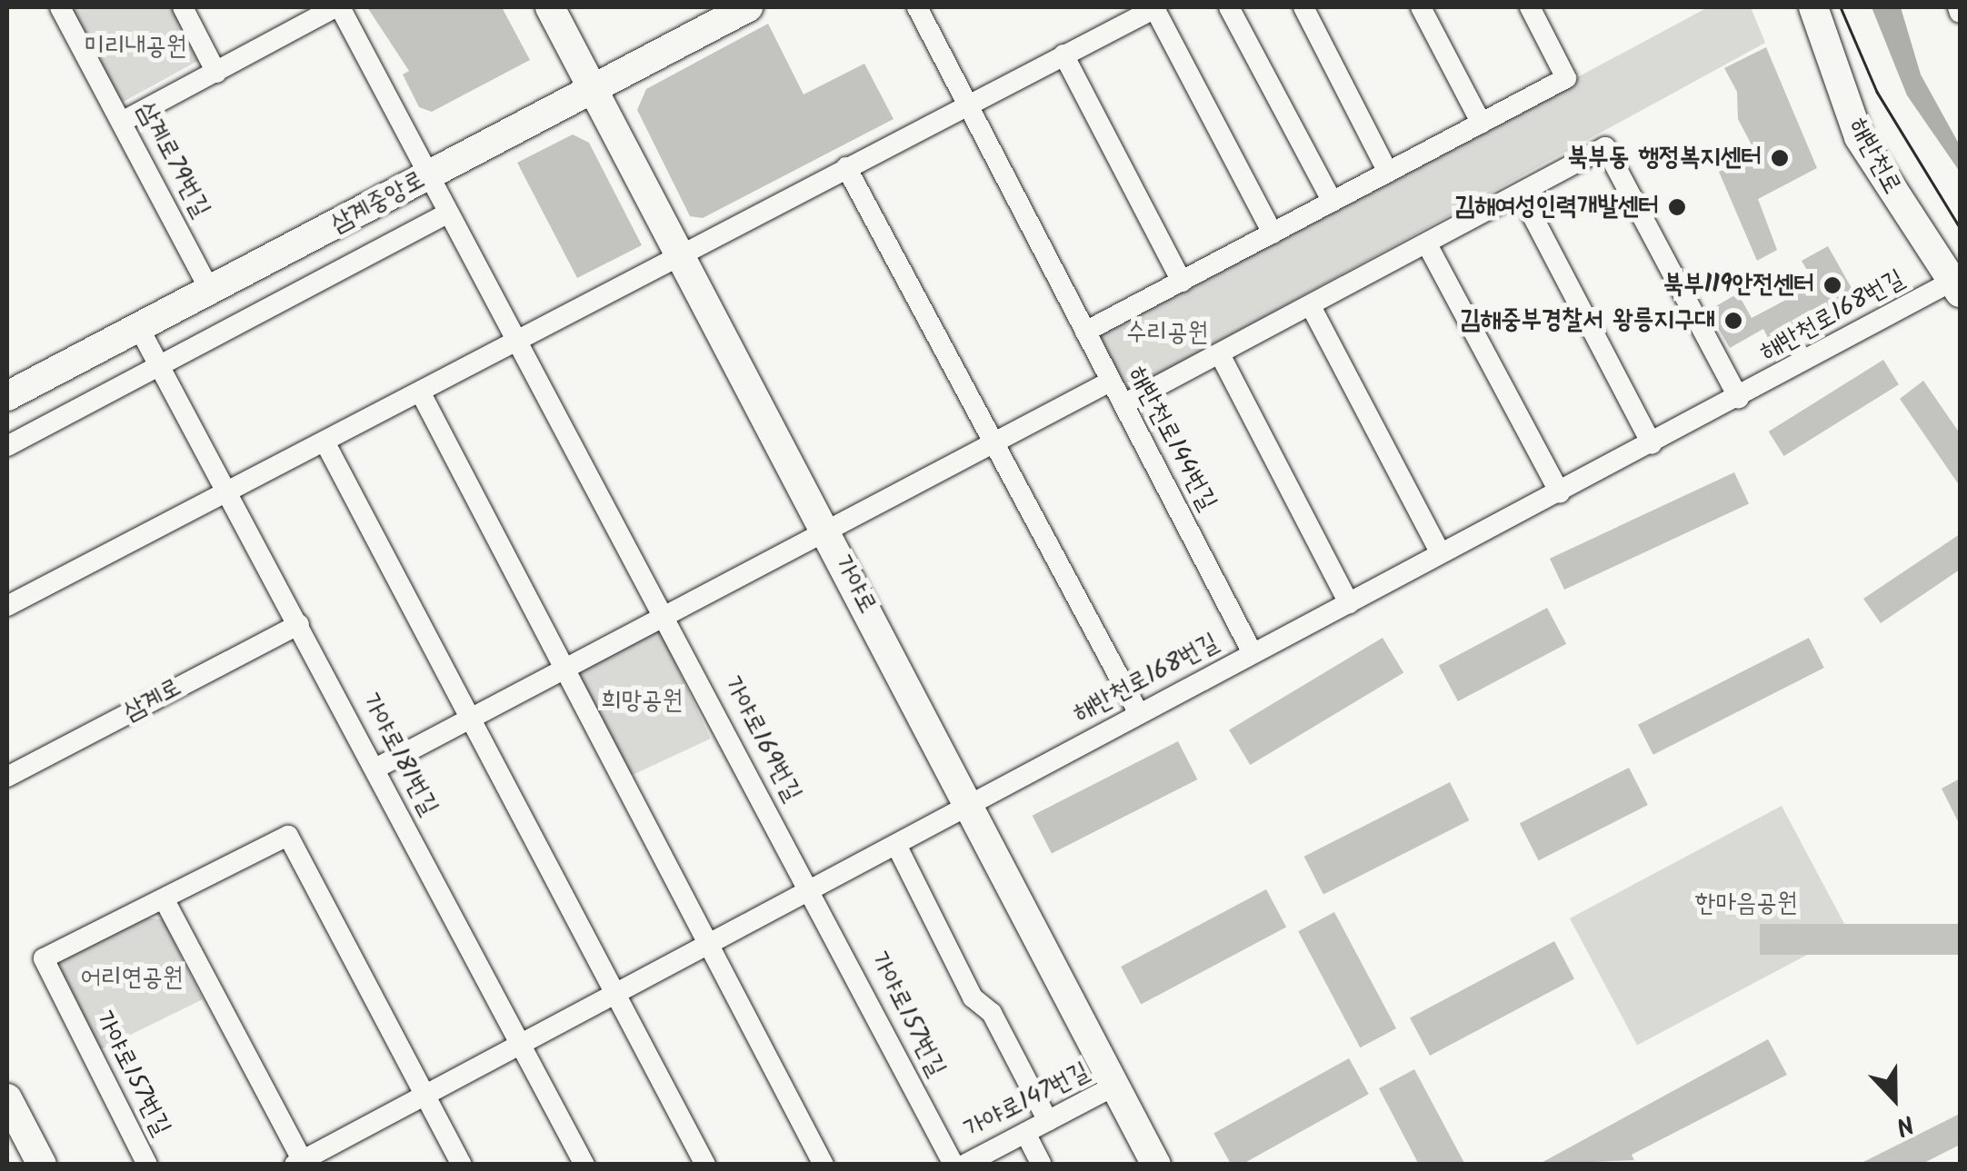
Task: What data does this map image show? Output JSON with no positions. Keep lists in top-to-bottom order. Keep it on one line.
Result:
{"streets":{"main road":["해반천로","삼계중앙로","가야로"],"street":["삼계로79번길","해반천로168번길","해반천로144번길","삼계로","가야로169번길","가야로181번길","가야로157번길","가야로147번길"]},"crossings":[["해반천로","해반천로168번길"],["삼계로79번길","삼계중앙로"],["삼계중앙로","가야로"],["삼계중앙로","가야로181번길"],["해반천로168번길","해반천로144번길"],["해반천로168번길","가야로"],["가야로","가야로147번길"],["삼계로","가야로181번길"],["가야로169번길","가야로157번길"]],"parks":["미리내공원","수리공원","희망공원","한마음공원","어리연공원"],"places":["북부동 행정복지센터","김해여성인력개발센터","북부119안전센터","김해중부경찰서 왕릉지구대"],"north":"bottom"}
